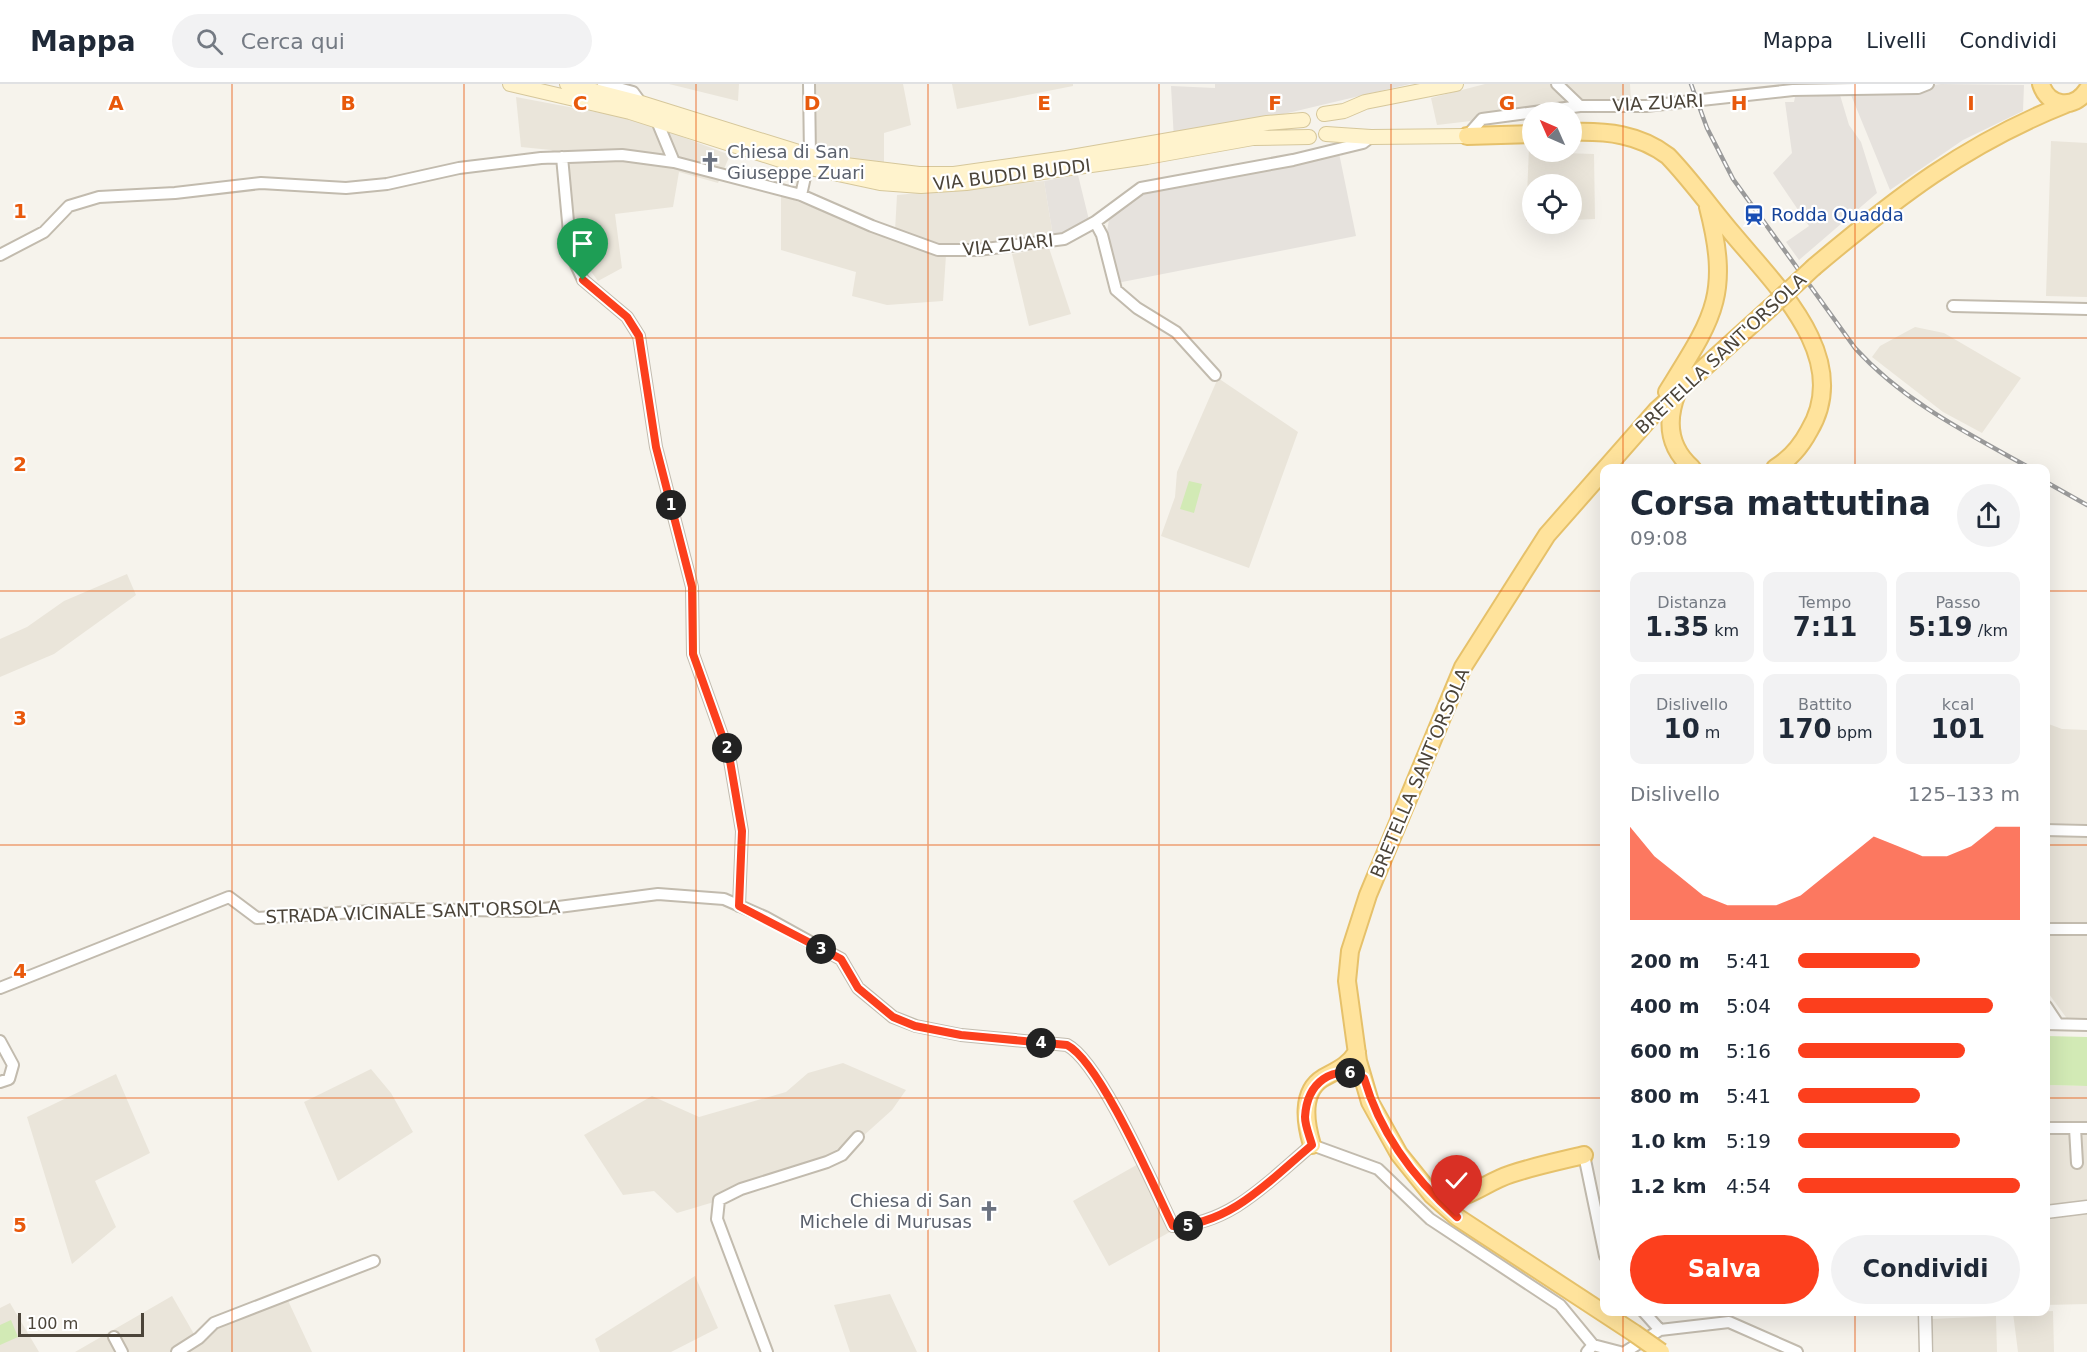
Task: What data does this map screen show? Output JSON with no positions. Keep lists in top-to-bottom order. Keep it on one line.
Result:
{"streets":{"main road":["VIA BUDDI BUDDI","BRETELLA SANT'ORSOLA"],"street":["VIA ZUARI","STRADA VICINALE SANT'ORSOLA"]},"places":{"church":["Chiesa di San Giuseppe Zuari","Chiesa di San Michele di Murusas"],"station":["Rodda Quadda"]},"scale_bar":"100 m","north":"top left","page":{"header":"Mappa","search":"Cerca qui","nav":["Mappa","Livelli","Condividi"],"heading":["Corsa mattutina","09:08"],"pins":["1","2","3","4","6","5"],"stats":[["Distanza","1.35 km"],["Tempo","7:11"],["Passo","5:19 /km"],["Dislivello","10 m"],["Battito","170 bpm"],["kcal","101"]],"chart":["Dislivello","125–133 m"],"list":[{"name":"200 m","note":"5:41"},{"name":"400 m","note":"5:04"},{"name":"600 m","note":"5:16"},{"name":"800 m","note":"5:41"},{"name":"1.0 km","note":"5:19"},{"name":"1.2 km","note":"4:54"}],"buttons":["Salva","Condividi"],"scale":"100 m"},"grid":{"columns":["A","B","C","D","E","F","G","H","I"],"rows":["1","2","3","4","5"]}}
